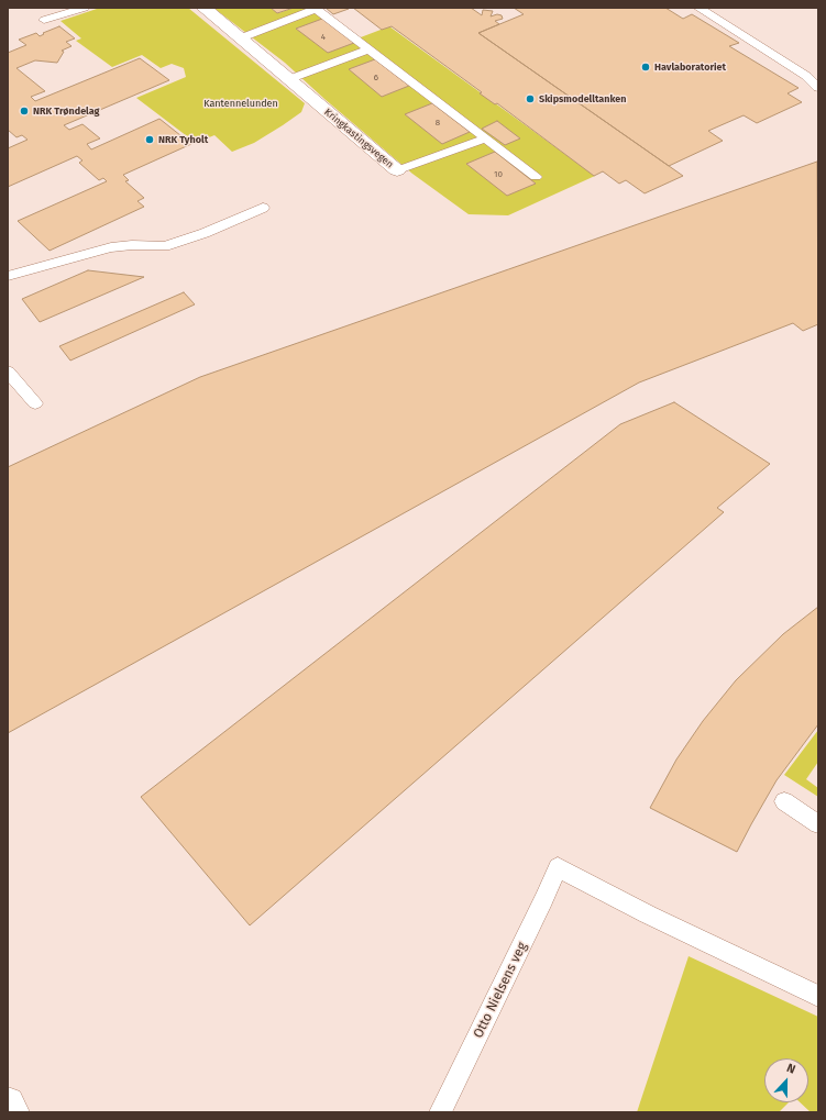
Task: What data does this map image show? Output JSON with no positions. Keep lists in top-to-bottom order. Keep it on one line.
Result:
{"streets":{"street":["Kringkastingsvegen"],"lane":["Otto Nielsens veg"]},"parks":["Kantennelunden"],"places":["Havlaboratoriet","Skipsmodelltanken","NRK Trøndelag","NRK Tyholt"],"house_numbers":["4","6","8","10"],"north":"top"}
